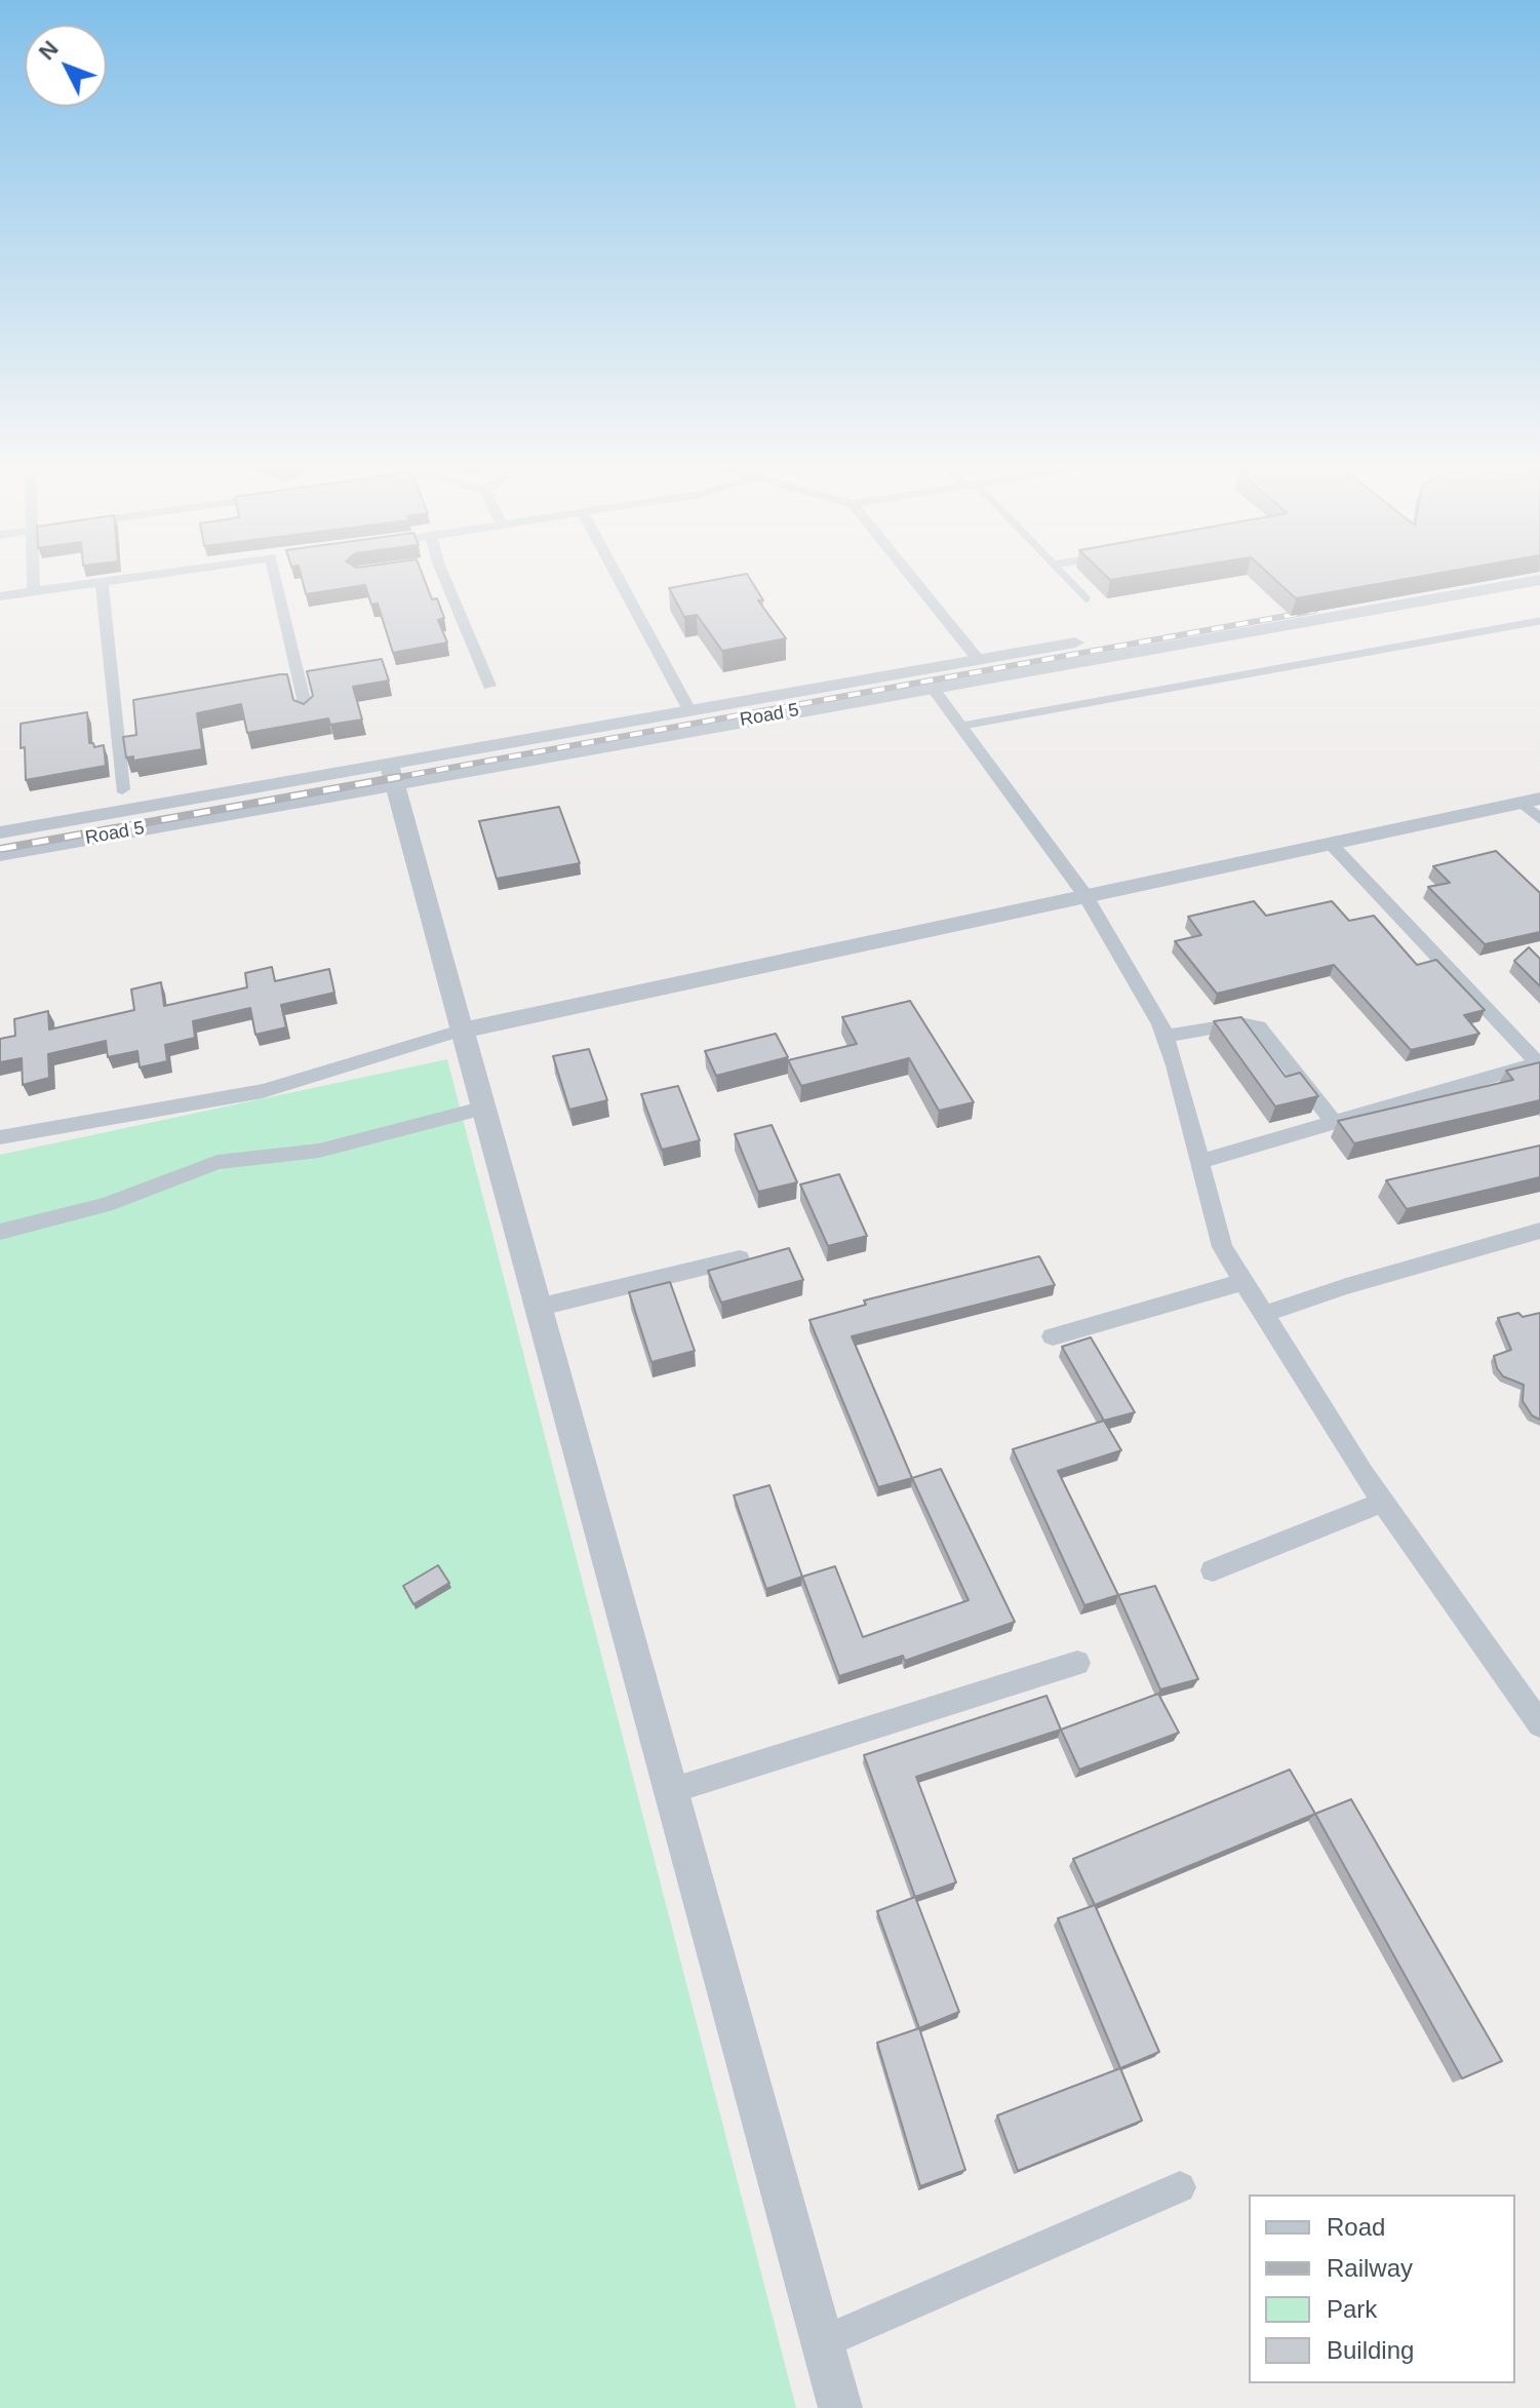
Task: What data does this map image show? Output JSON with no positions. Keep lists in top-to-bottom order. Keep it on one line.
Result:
{"streets":{"street":["Road 5"]},"legend":["Road","Railway","Park","Building"],"north":"top left"}
